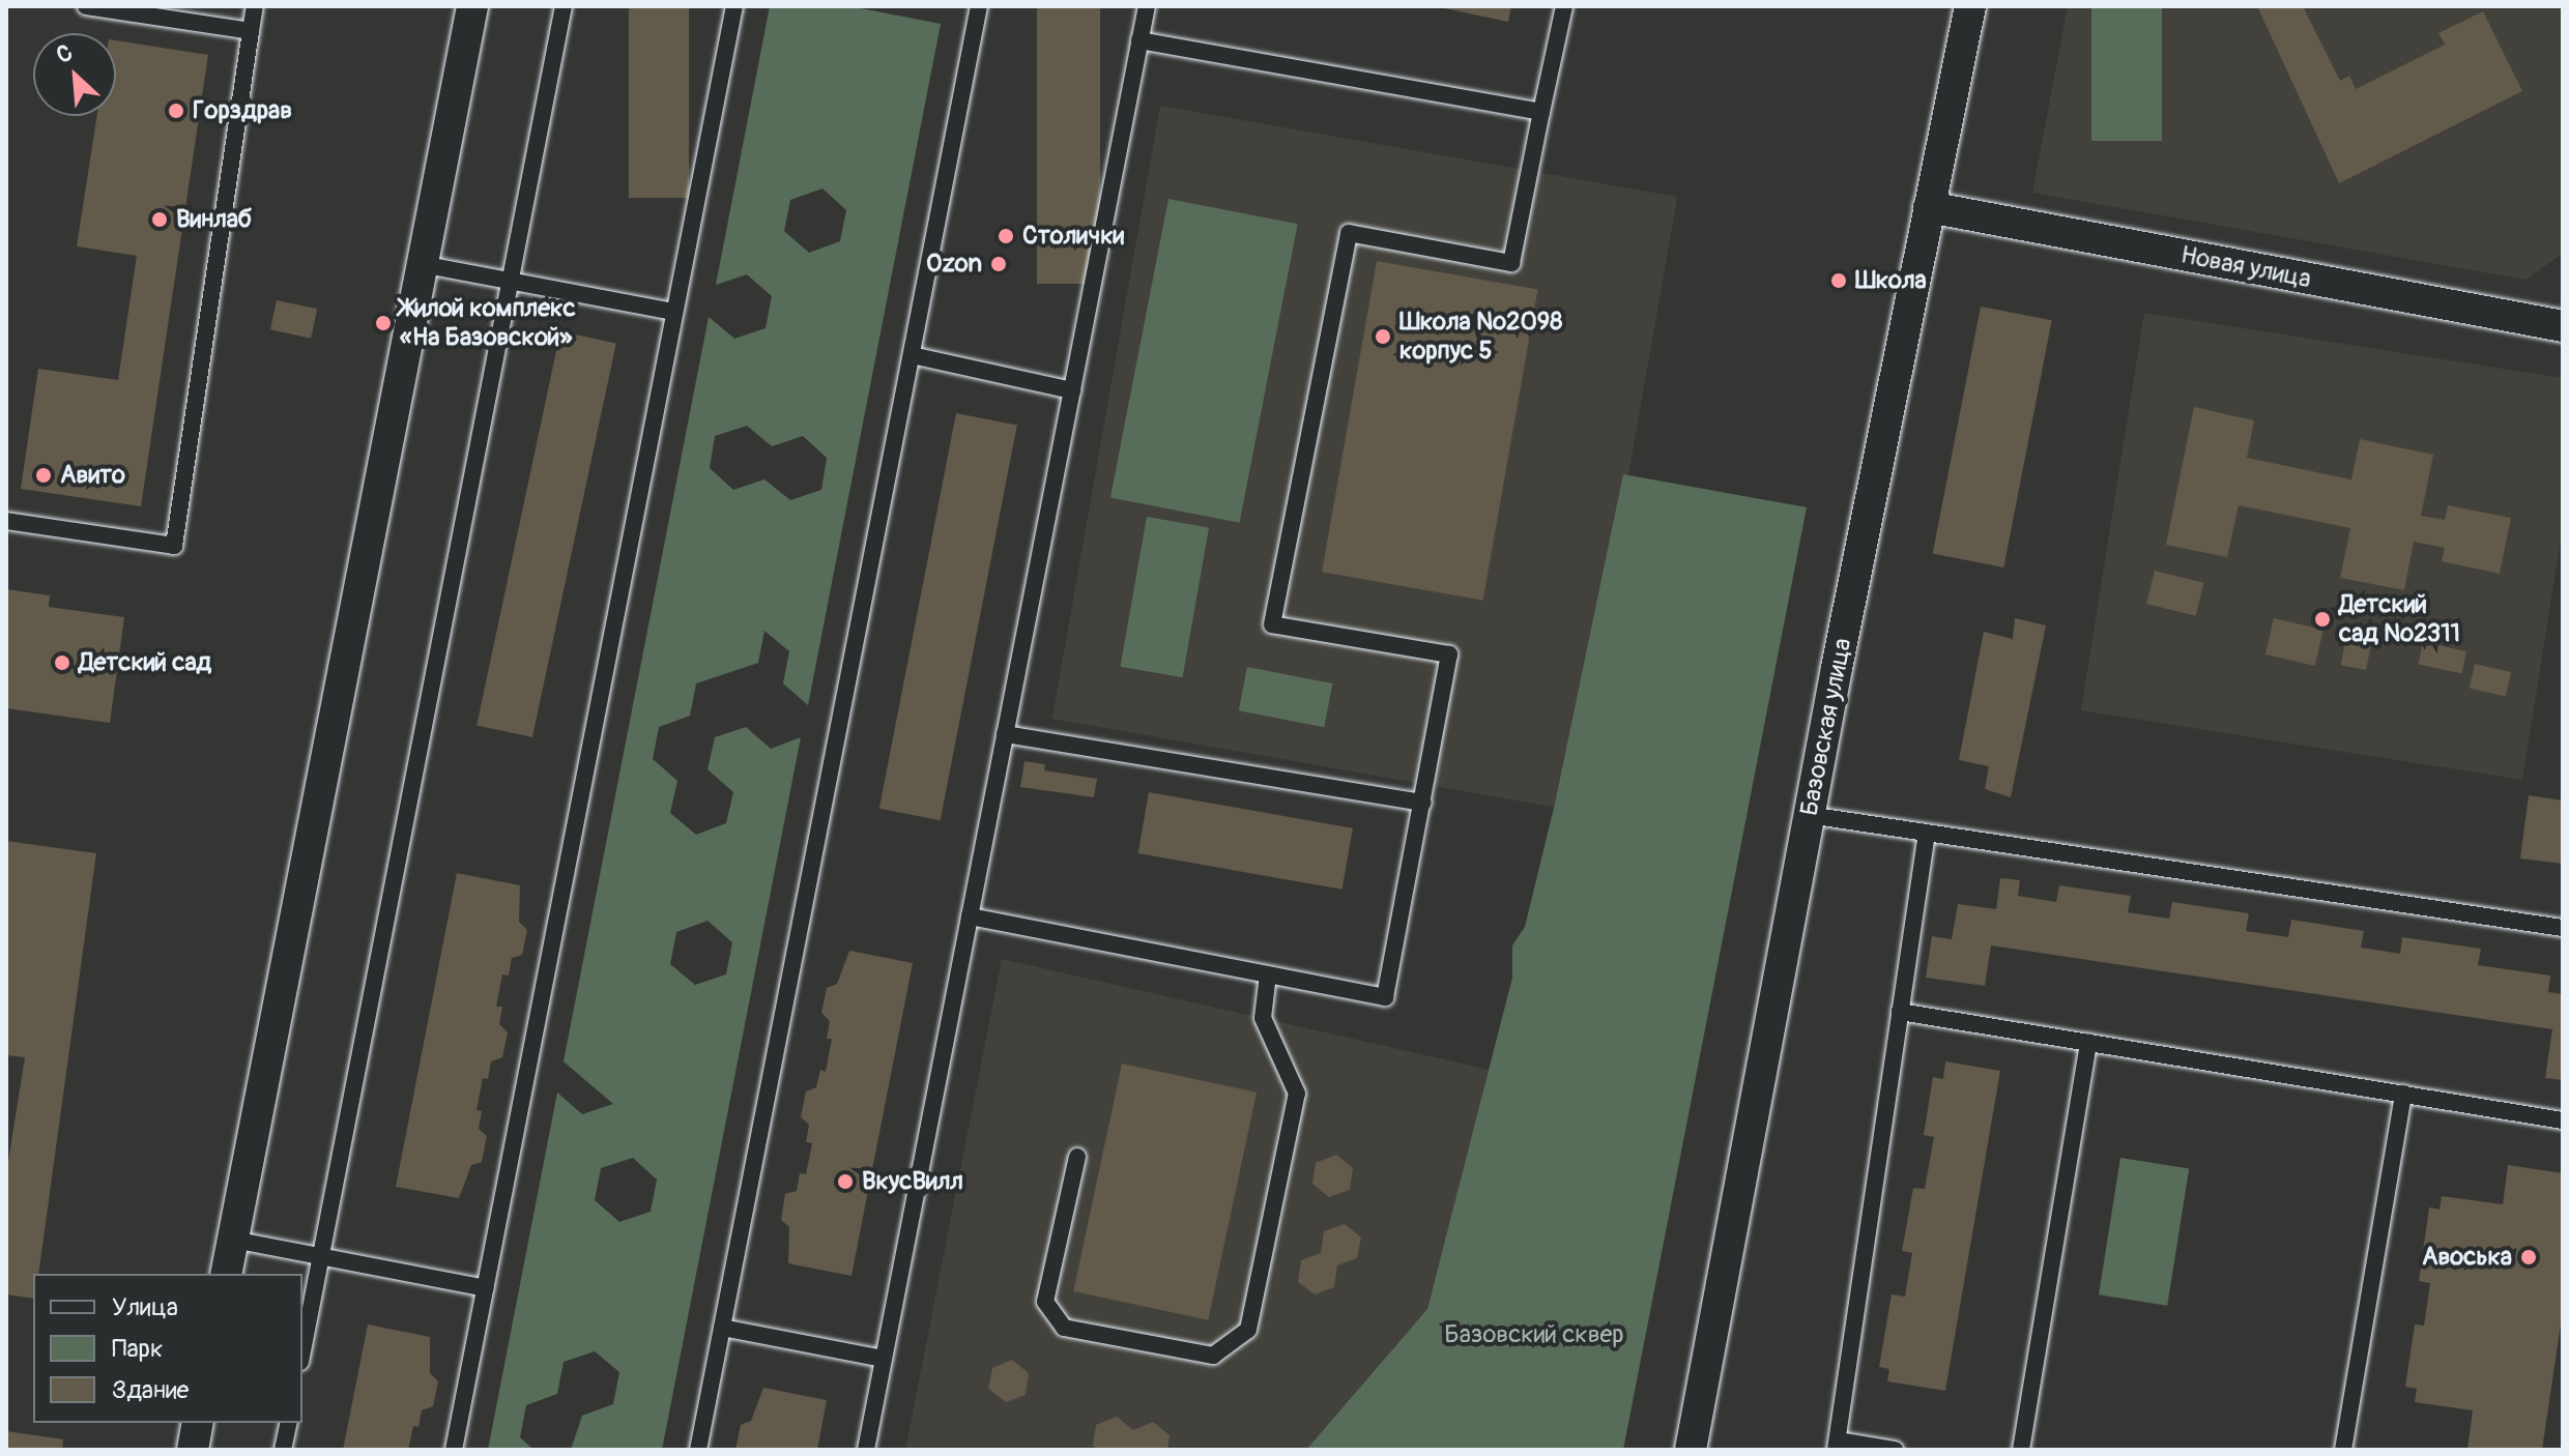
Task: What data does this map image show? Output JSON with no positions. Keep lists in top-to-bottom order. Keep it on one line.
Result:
{"streets":{"street":["Новая улица","Базовская улица"]},"crossings":[["Новая улица","Базовская улица"]],"parks":["Базовский сквер"],"places":["Горздрав","Винлаб","Столички","Ozon","Школа","Жилой комплекс «На Базовской»","Школа №2098 корпус 5","Авито","Детский сад №2311","Детский сад","ВкусВилл","Авоська"],"legend":["Улица","Парк","Здание"],"north":"top left"}
